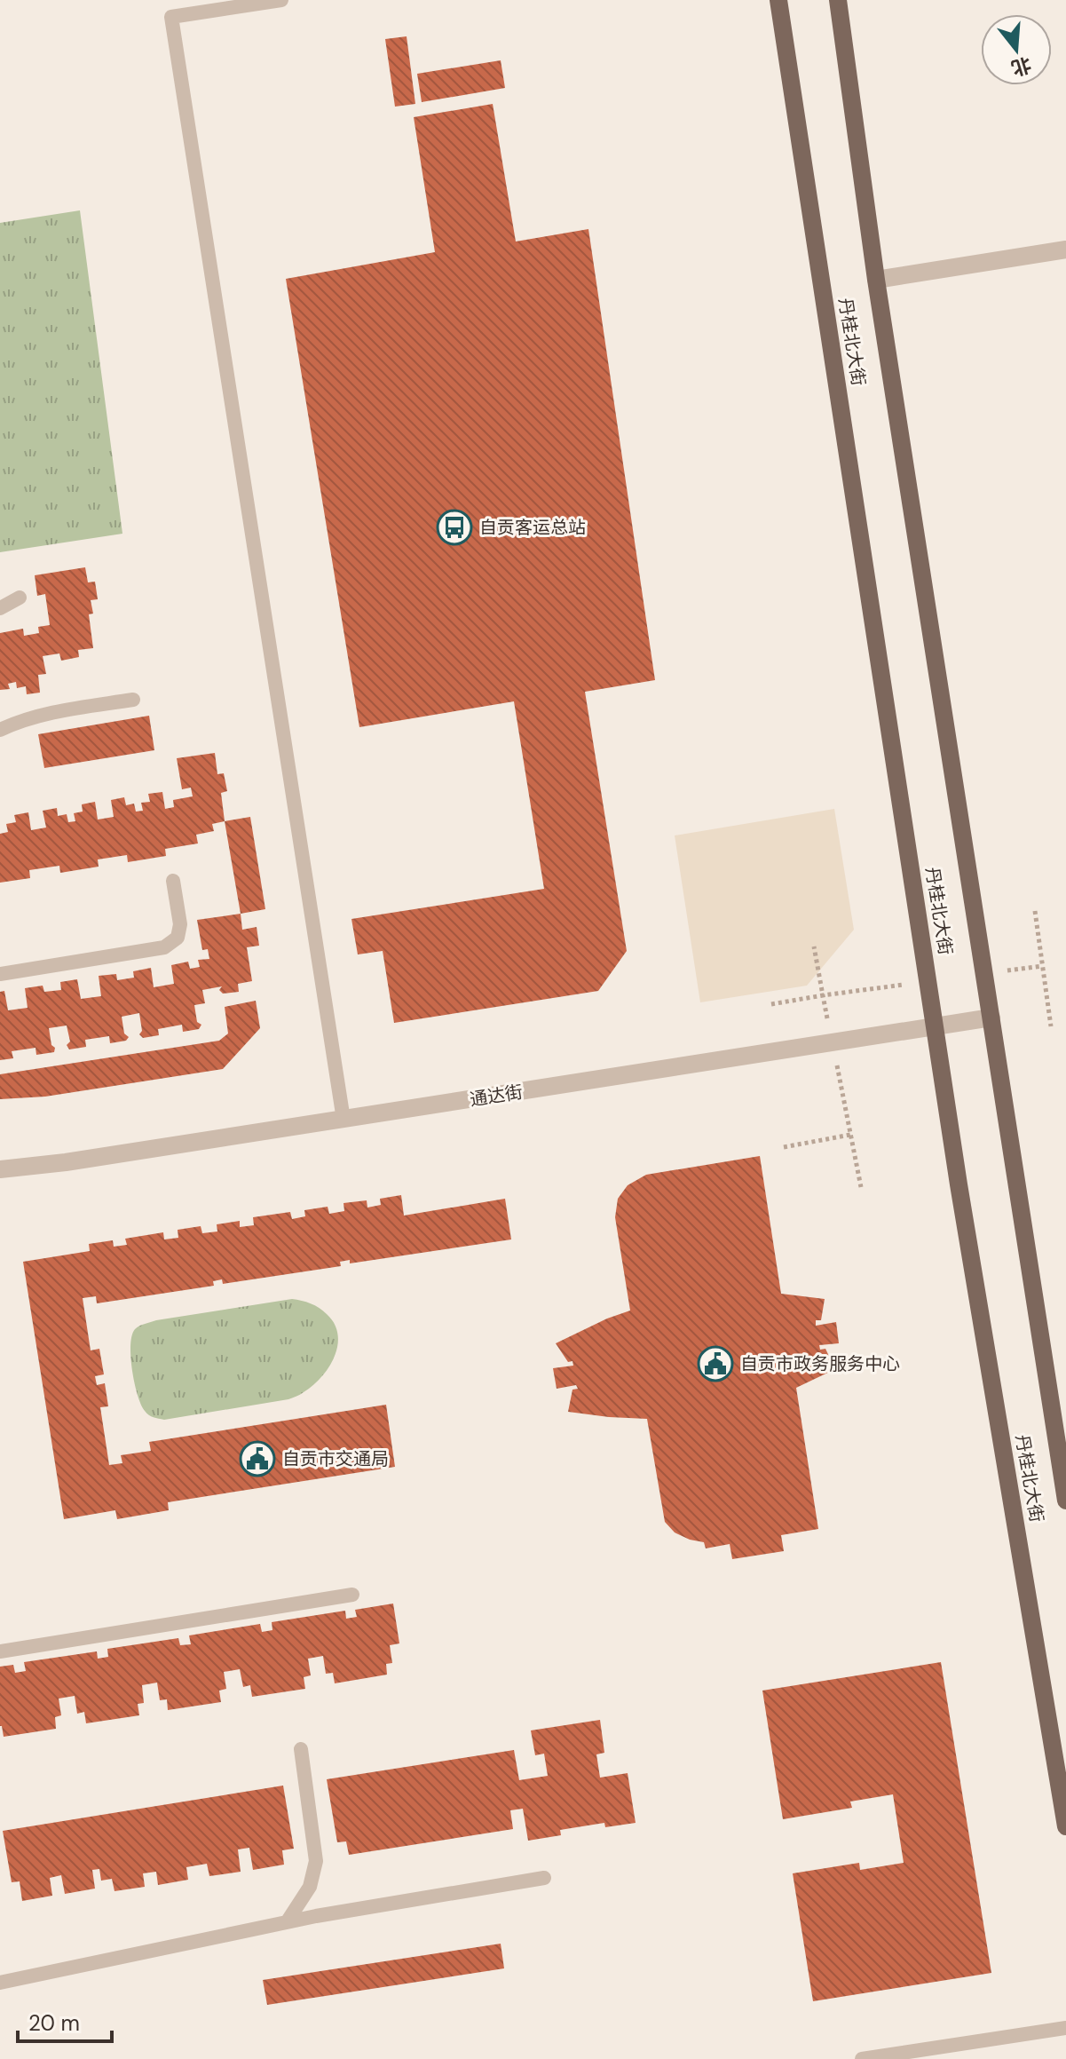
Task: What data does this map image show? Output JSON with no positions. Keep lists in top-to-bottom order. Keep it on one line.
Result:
{"streets":{"main road":["丹桂北大街"],"street":["通达街"]},"crossings":[["丹桂北大街","通达街"]],"places":{"bus stop":["自贡客运总站"],"public building":["自贡市政务服务中心","自贡市交通局"]},"scale_bar":"20 m","north":"bottom"}
